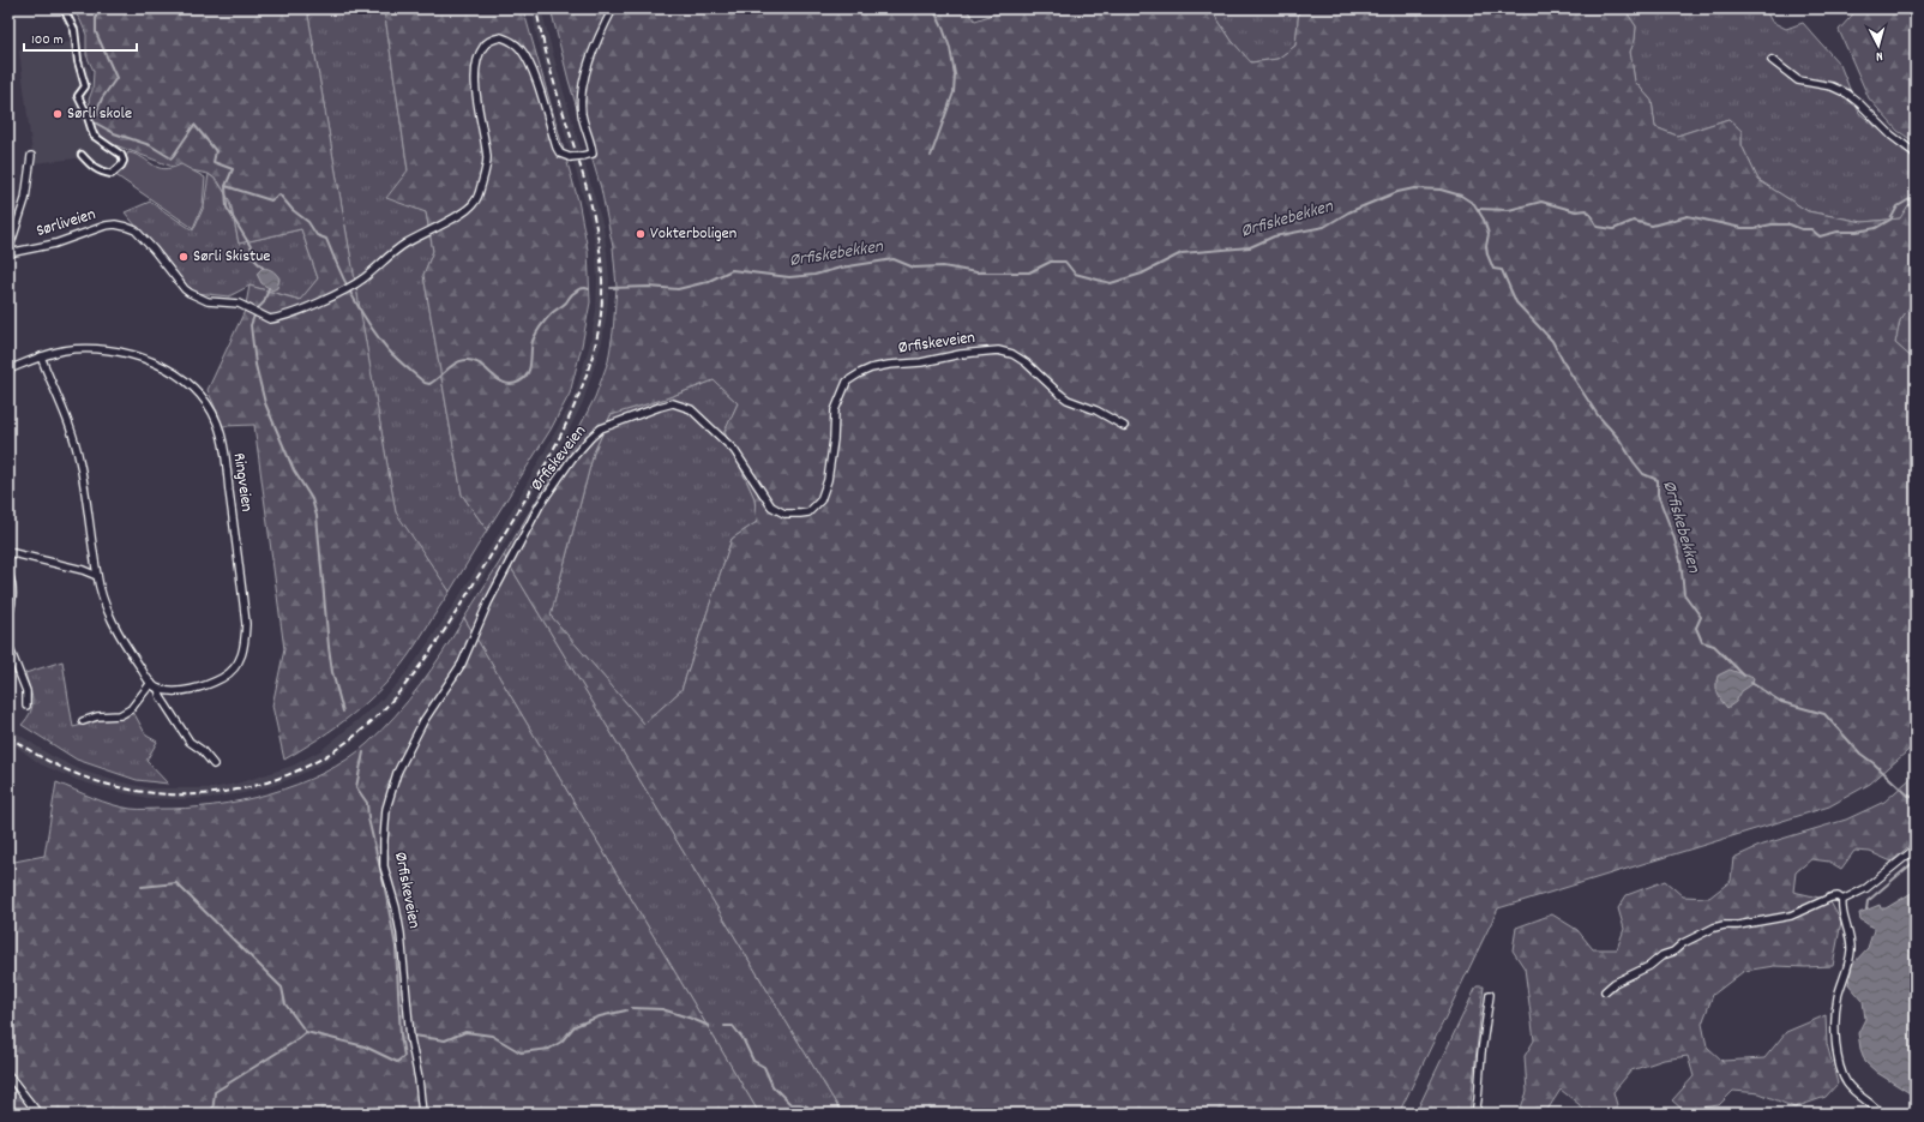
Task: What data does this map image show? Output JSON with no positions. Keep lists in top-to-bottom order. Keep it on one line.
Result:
{"streets":{"street":["Sørliveien","Ørfiskeveien","Ringveien"]},"water":["Ørfiskebekken"],"places":["Sørli skole","Vokterboligen","Sørli Skistue"],"scale_bar":"100 m","north":"bottom"}
